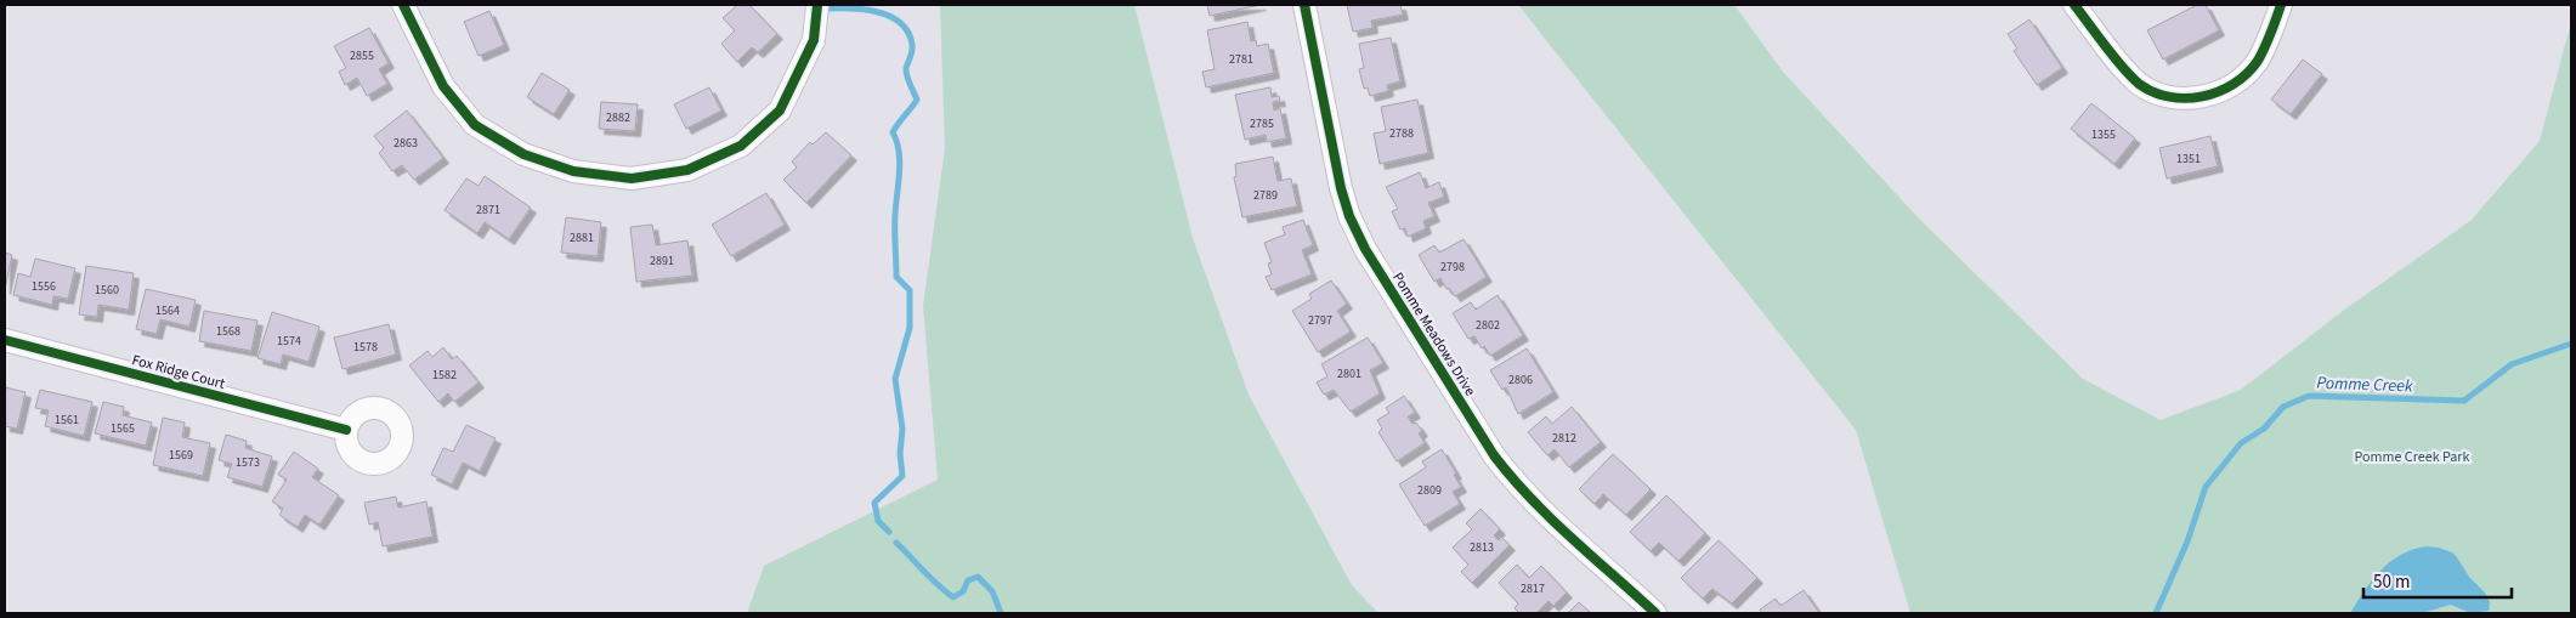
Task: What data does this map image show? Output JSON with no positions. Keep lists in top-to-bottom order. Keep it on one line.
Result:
{"streets":{"street":["Pomme Meadows Drive","Fox Ridge Court"]},"water":["Pomme Creek"],"parks":["Pomme Creek Park"],"house_numbers":["2855","2781","2882","2785","2788","1355","2863","1351","2789","2871","2881","2891","2798","1556","1560","1564","2797","2802","1568","1574","1578","2801","1582","2806","1561","1565","2812","1569","1573","2809","2813","2817"],"scale_bar":"50 m"}
